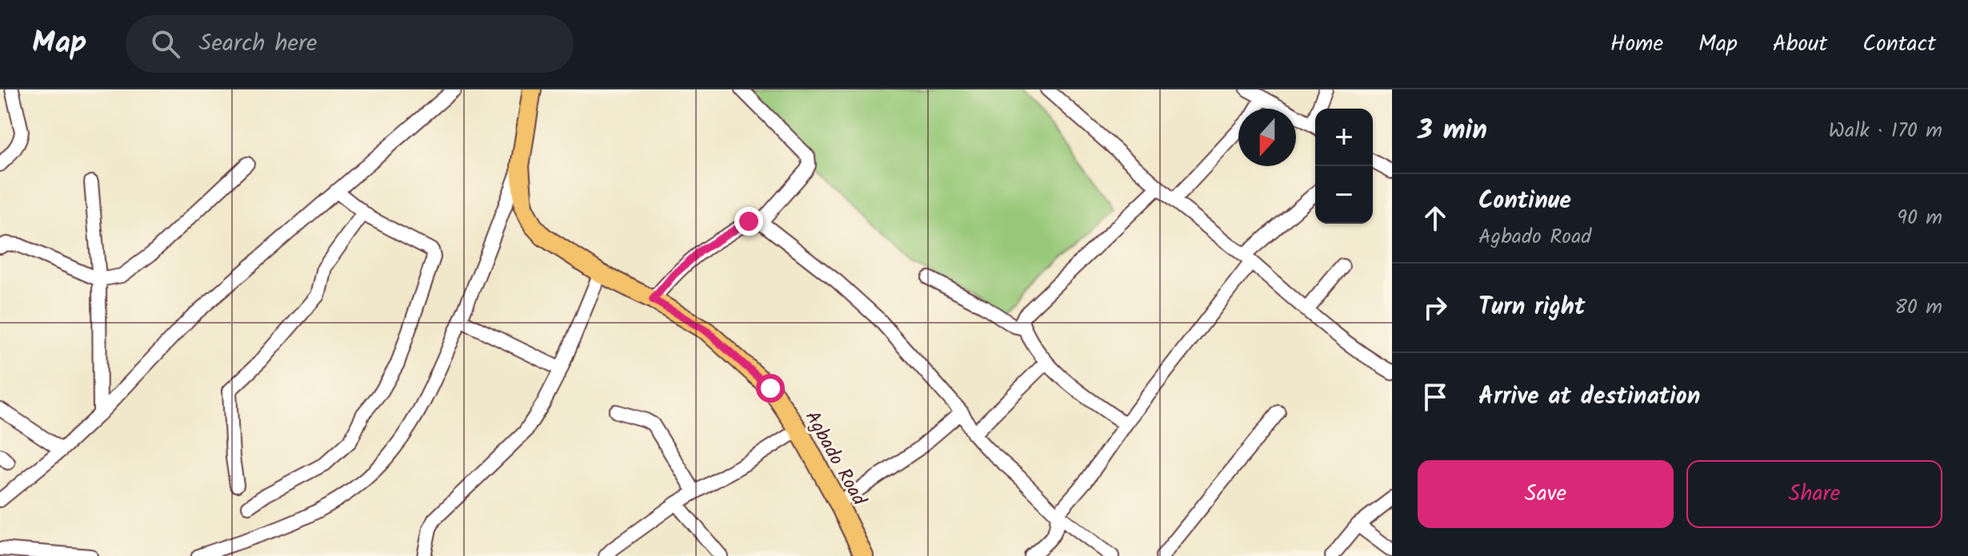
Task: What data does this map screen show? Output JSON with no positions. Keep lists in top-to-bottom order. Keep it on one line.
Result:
{"streets":{"main road":["Agbado Road"]},"north":"bottom","page":{"header":"Map","search":"Search here","nav":["Home","Map","About","Contact"],"heading":["3 min","Walk · 170 m"],"map_buttons":["+","−"],"list":[["Continue","Agbado Road","90 m"],["Turn right","80 m"],"Arrive at destination"],"buttons":["Save","Share"]}}
